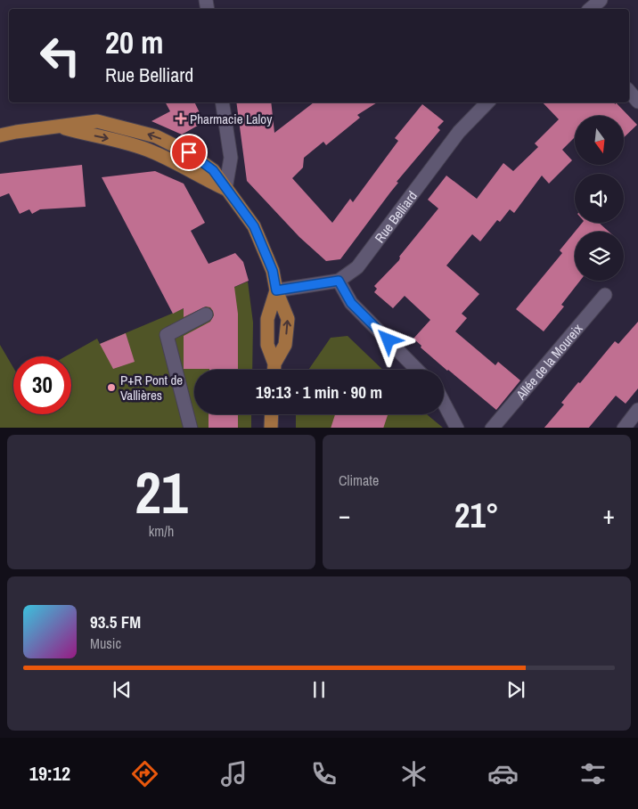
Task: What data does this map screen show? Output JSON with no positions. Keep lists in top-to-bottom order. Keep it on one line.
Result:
{"streets":{"street":["Rue Belliard","Allée de la Moureix"]},"places":{"health":["Pharmacie Laloy"],"other":["P+R Pont de Vallières"]},"north":"bottom","page":{"turn":["20 m","Rue Belliard"],"limit":"30","trip":"19:13 · 1 min · 90 m","tile":[["21","km/h"],"Climate"],"heat":["−","21°","+"],"song":["93.5 FM","Music"],"tabs":"19:12"}}
